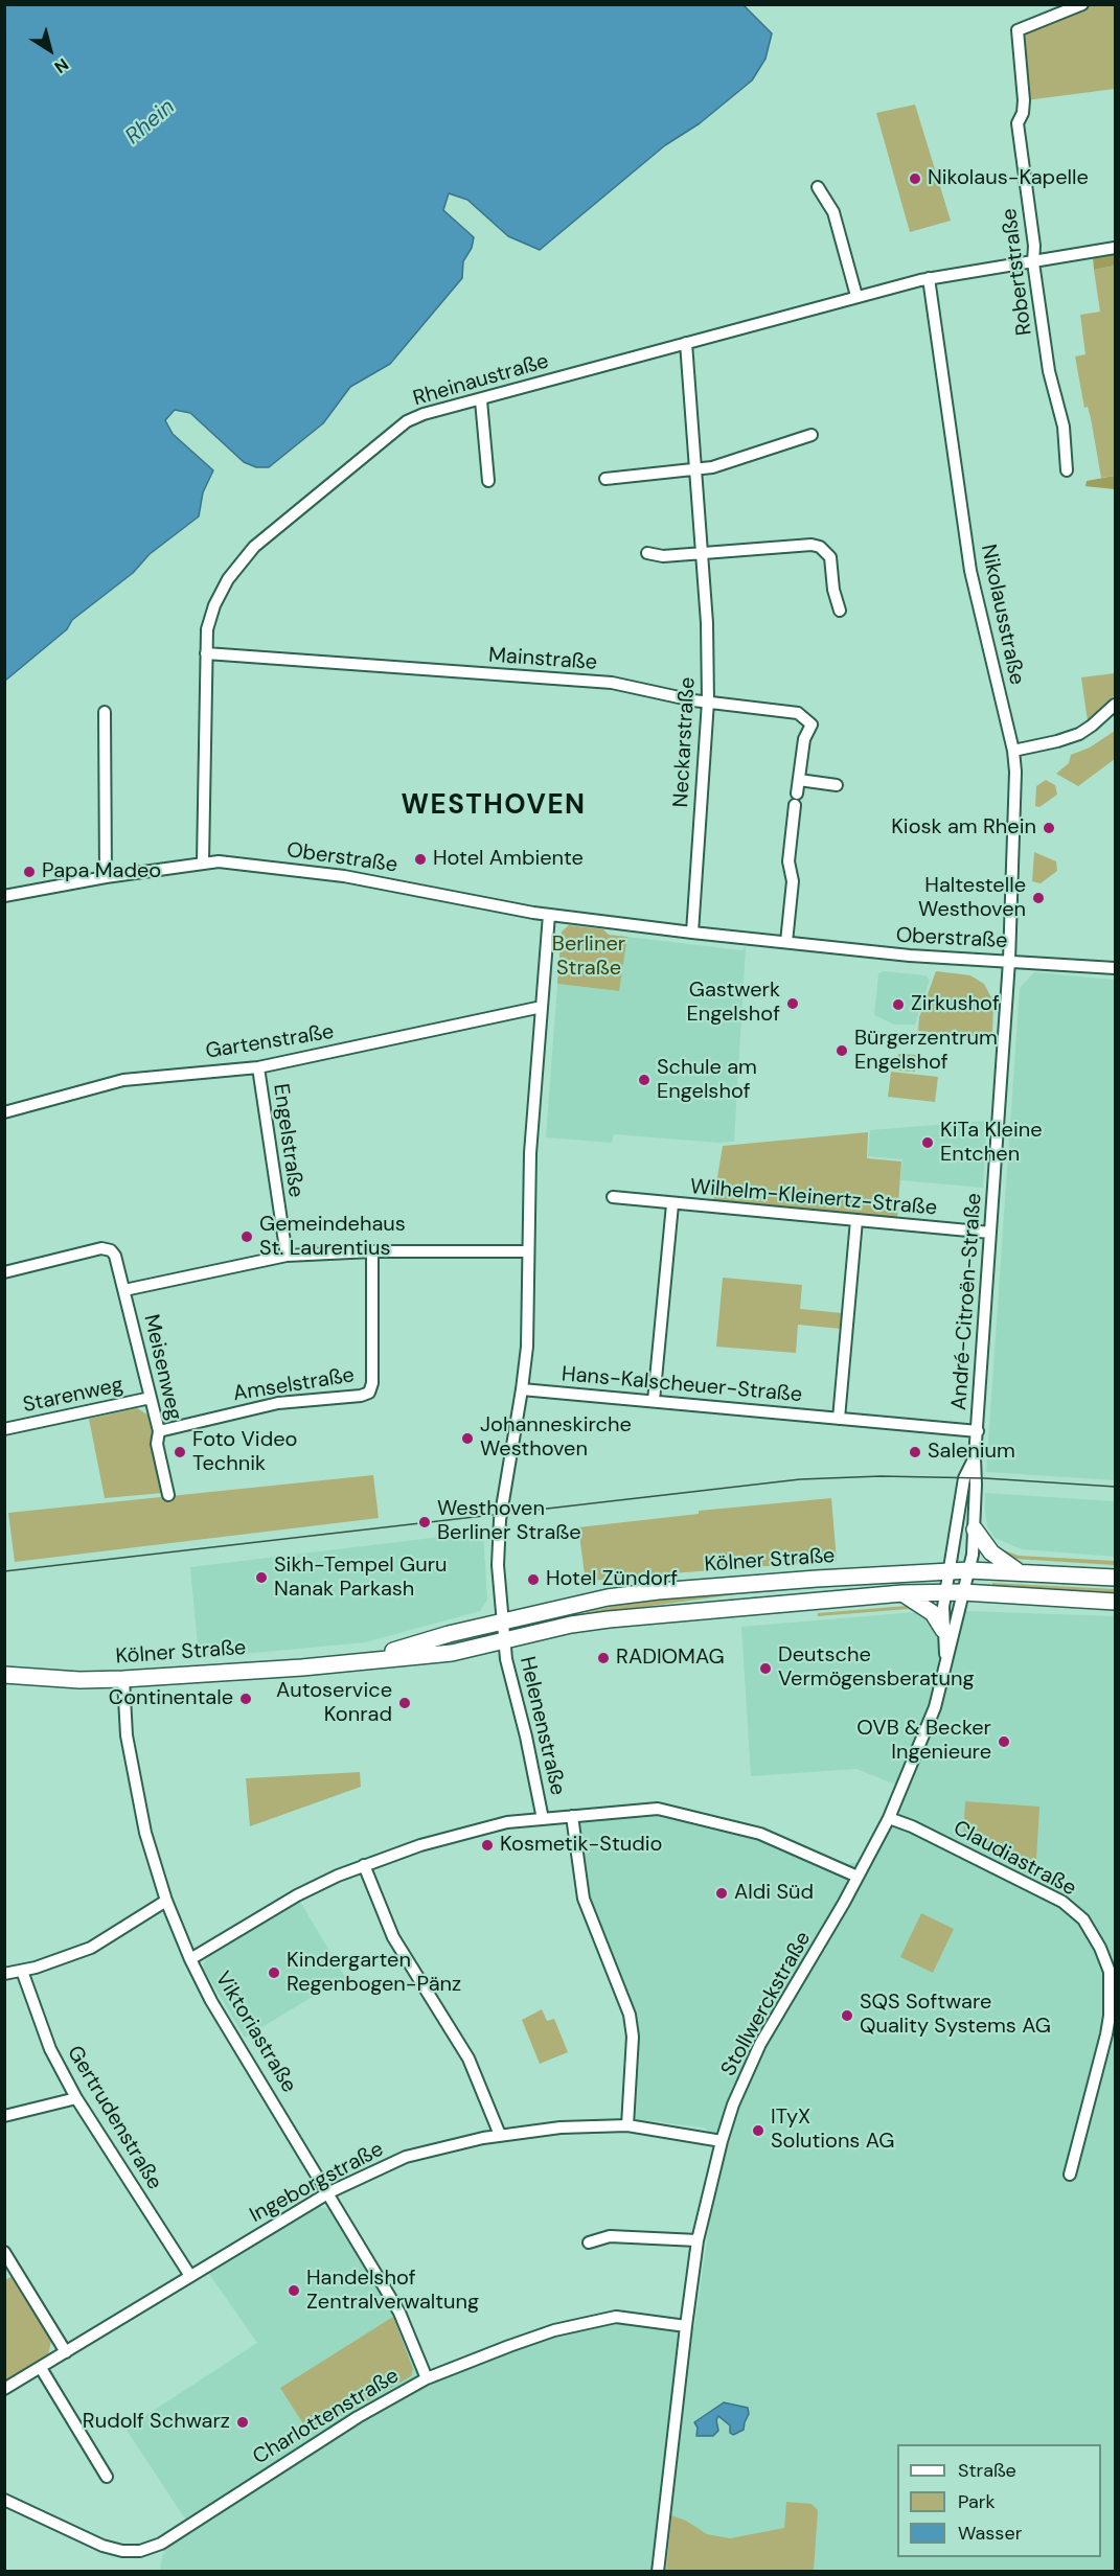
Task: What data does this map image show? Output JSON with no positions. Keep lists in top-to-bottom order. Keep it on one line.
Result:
{"streets":{"main road":["Kölner Straße"],"street":["Robertstraße","Rheinaustraße","Nikolausstraße","Mainstraße","Neckarstraße","Oberstraße","Gartenstraße","Engelstraße","Wilhelm-Kleinertz-Straße","André-Citroën-Straße","Meisenweg","Amselstraße","Hans-Kalscheuer-Straße","Starenweg","Helenenstraße","Claudiastraße","Stollwerckstraße","Viktoriastraße","Gertrudenstraße","Ingeborgstraße","Charlottenstraße"]},"crossings":[["Robertstraße","Rheinaustraße"],["Rheinaustraße","Nikolausstraße"],["Rheinaustraße","Mainstraße"],["Rheinaustraße","Neckarstraße"],["Rheinaustraße","Oberstraße"],["Nikolausstraße","Oberstraße"],["Nikolausstraße","André-Citroën-Straße"],["Mainstraße","Neckarstraße"],["Neckarstraße","Oberstraße"],["Oberstraße","André-Citroën-Straße"],["Gartenstraße","Engelstraße"],["Wilhelm-Kleinertz-Straße","André-Citroën-Straße"],["Wilhelm-Kleinertz-Straße","Hans-Kalscheuer-Straße"],["André-Citroën-Straße","Hans-Kalscheuer-Straße"],["André-Citroën-Straße","Kölner Straße"],["André-Citroën-Straße","Stollwerckstraße"],["Meisenweg","Amselstraße"],["Meisenweg","Starenweg"],["Kölner Straße","Helenenstraße"],["Kölner Straße","Stollwerckstraße"],["Kölner Straße","Viktoriastraße"],["Claudiastraße","Stollwerckstraße"],["Stollwerckstraße","Ingeborgstraße"],["Stollwerckstraße","Charlottenstraße"],["Viktoriastraße","Ingeborgstraße"],["Viktoriastraße","Charlottenstraße"],["Gertrudenstraße","Ingeborgstraße"]],"districts":["WESTHOVEN"],"water":["Rhein"],"parks":["Berliner Straße"],"places":["Nikolaus-Kapelle","Kiosk am Rhein","Hotel Ambiente","Papa Madeo","Haltestelle Westhoven","Gastwerk Engelshof","Zirkushof","Bürgerzentrum Engelshof","Schule am Engelshof","KiTa Kleine Entchen","Gemeindehaus St. Laurentius","Johanneskirche Westhoven","Foto Video Technik","Salenium","Westhoven Berliner Straße","Sikh-Tempel Guru Nanak Parkash","Hotel Zündorf","RADIOMAG","Deutsche Vermögensberatung","Continentale","Autoservice Konrad","OVB & Becker Ingenieure","Kosmetik-Studio","Aldi Süd","Kindergarten Regenbogen-Pänz","SQS Software Quality Systems AG","ITyX Solutions AG","Handelshof Zentralverwaltung","Rudolf Schwarz"],"legend":["Straße","Park","Wasser"],"north":"bottom right"}
